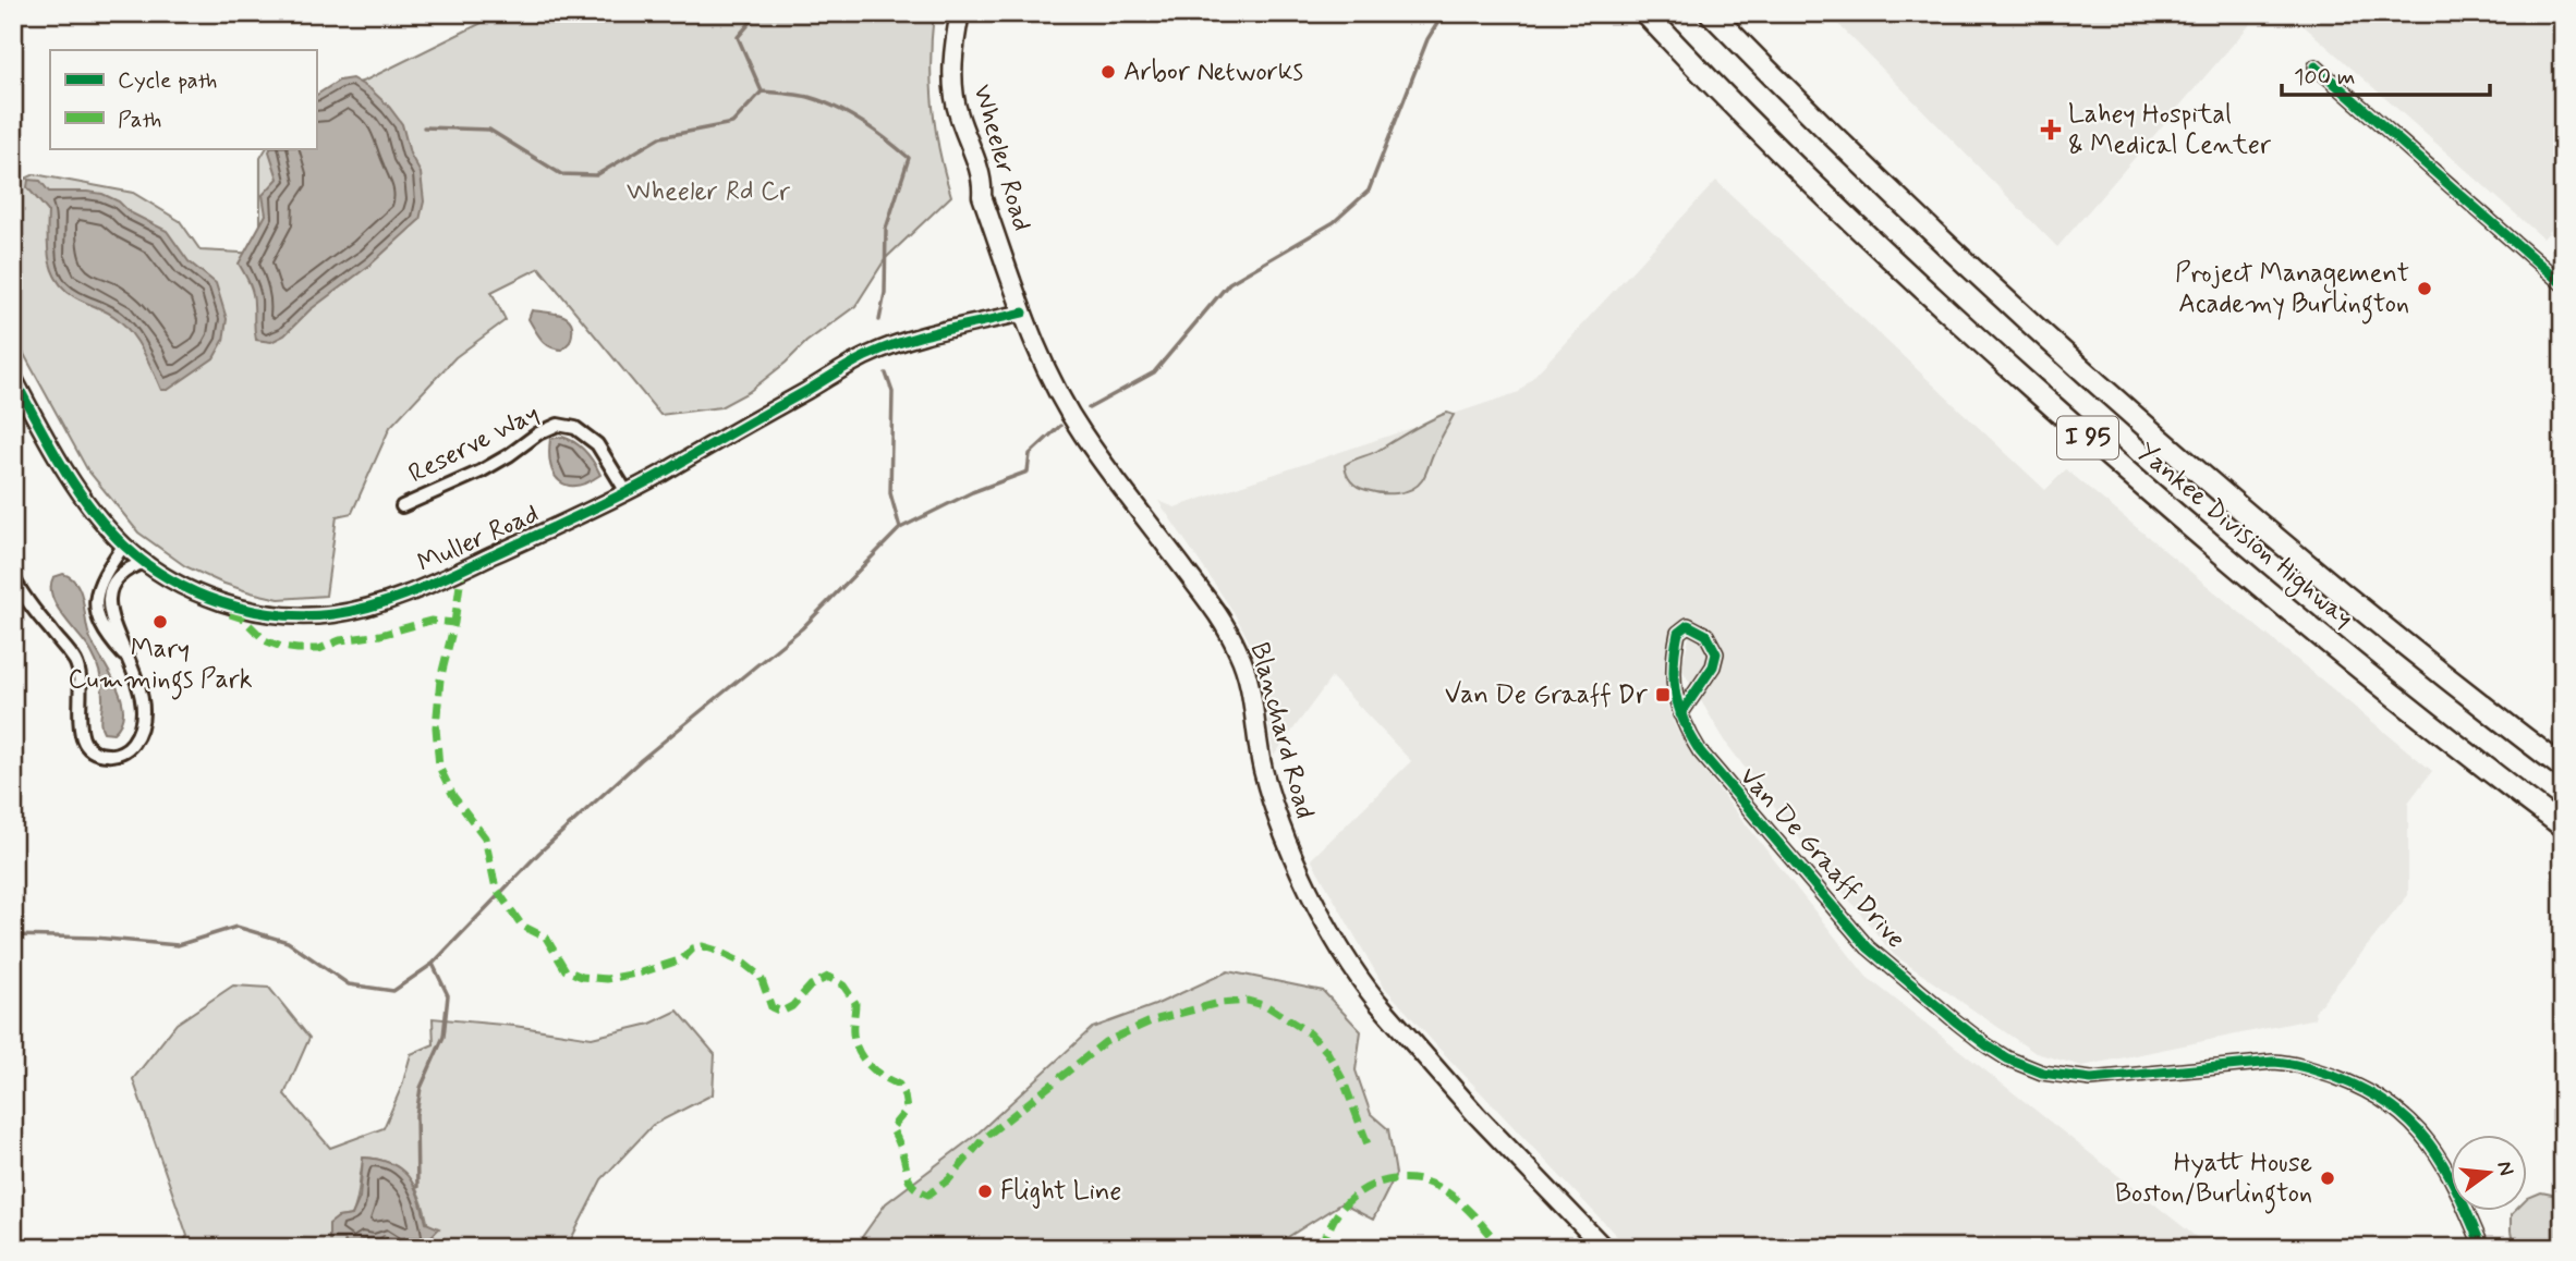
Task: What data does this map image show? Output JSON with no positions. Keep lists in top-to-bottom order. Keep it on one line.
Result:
{"streets":{"highway":["I 95","Yankee Division Highway"],"main road":["Wheeler Road","Blanchard Road"],"street":["Reserve Way","Muller Road","Van De Graaff Drive"]},"crossings":[["Wheeler Road","Muller Road"],["Wheeler Road","Blanchard Road"],["Reserve Way","Muller Road"],["Muller Road","Blanchard Road"]],"parks":["Wheeler Rd Cr"],"places":{"other":["Arbor Networks","Project Management Academy Burlington","Mary Cummings Park","Hyatt House Boston/Burlington","Flight Line"],"health":["Lahey Hospital & Medical Center"],"transit":["Van De Graaff Dr"]},"legend":["Cycle path","Path"],"scale_bar":"100 m","north":"right"}
